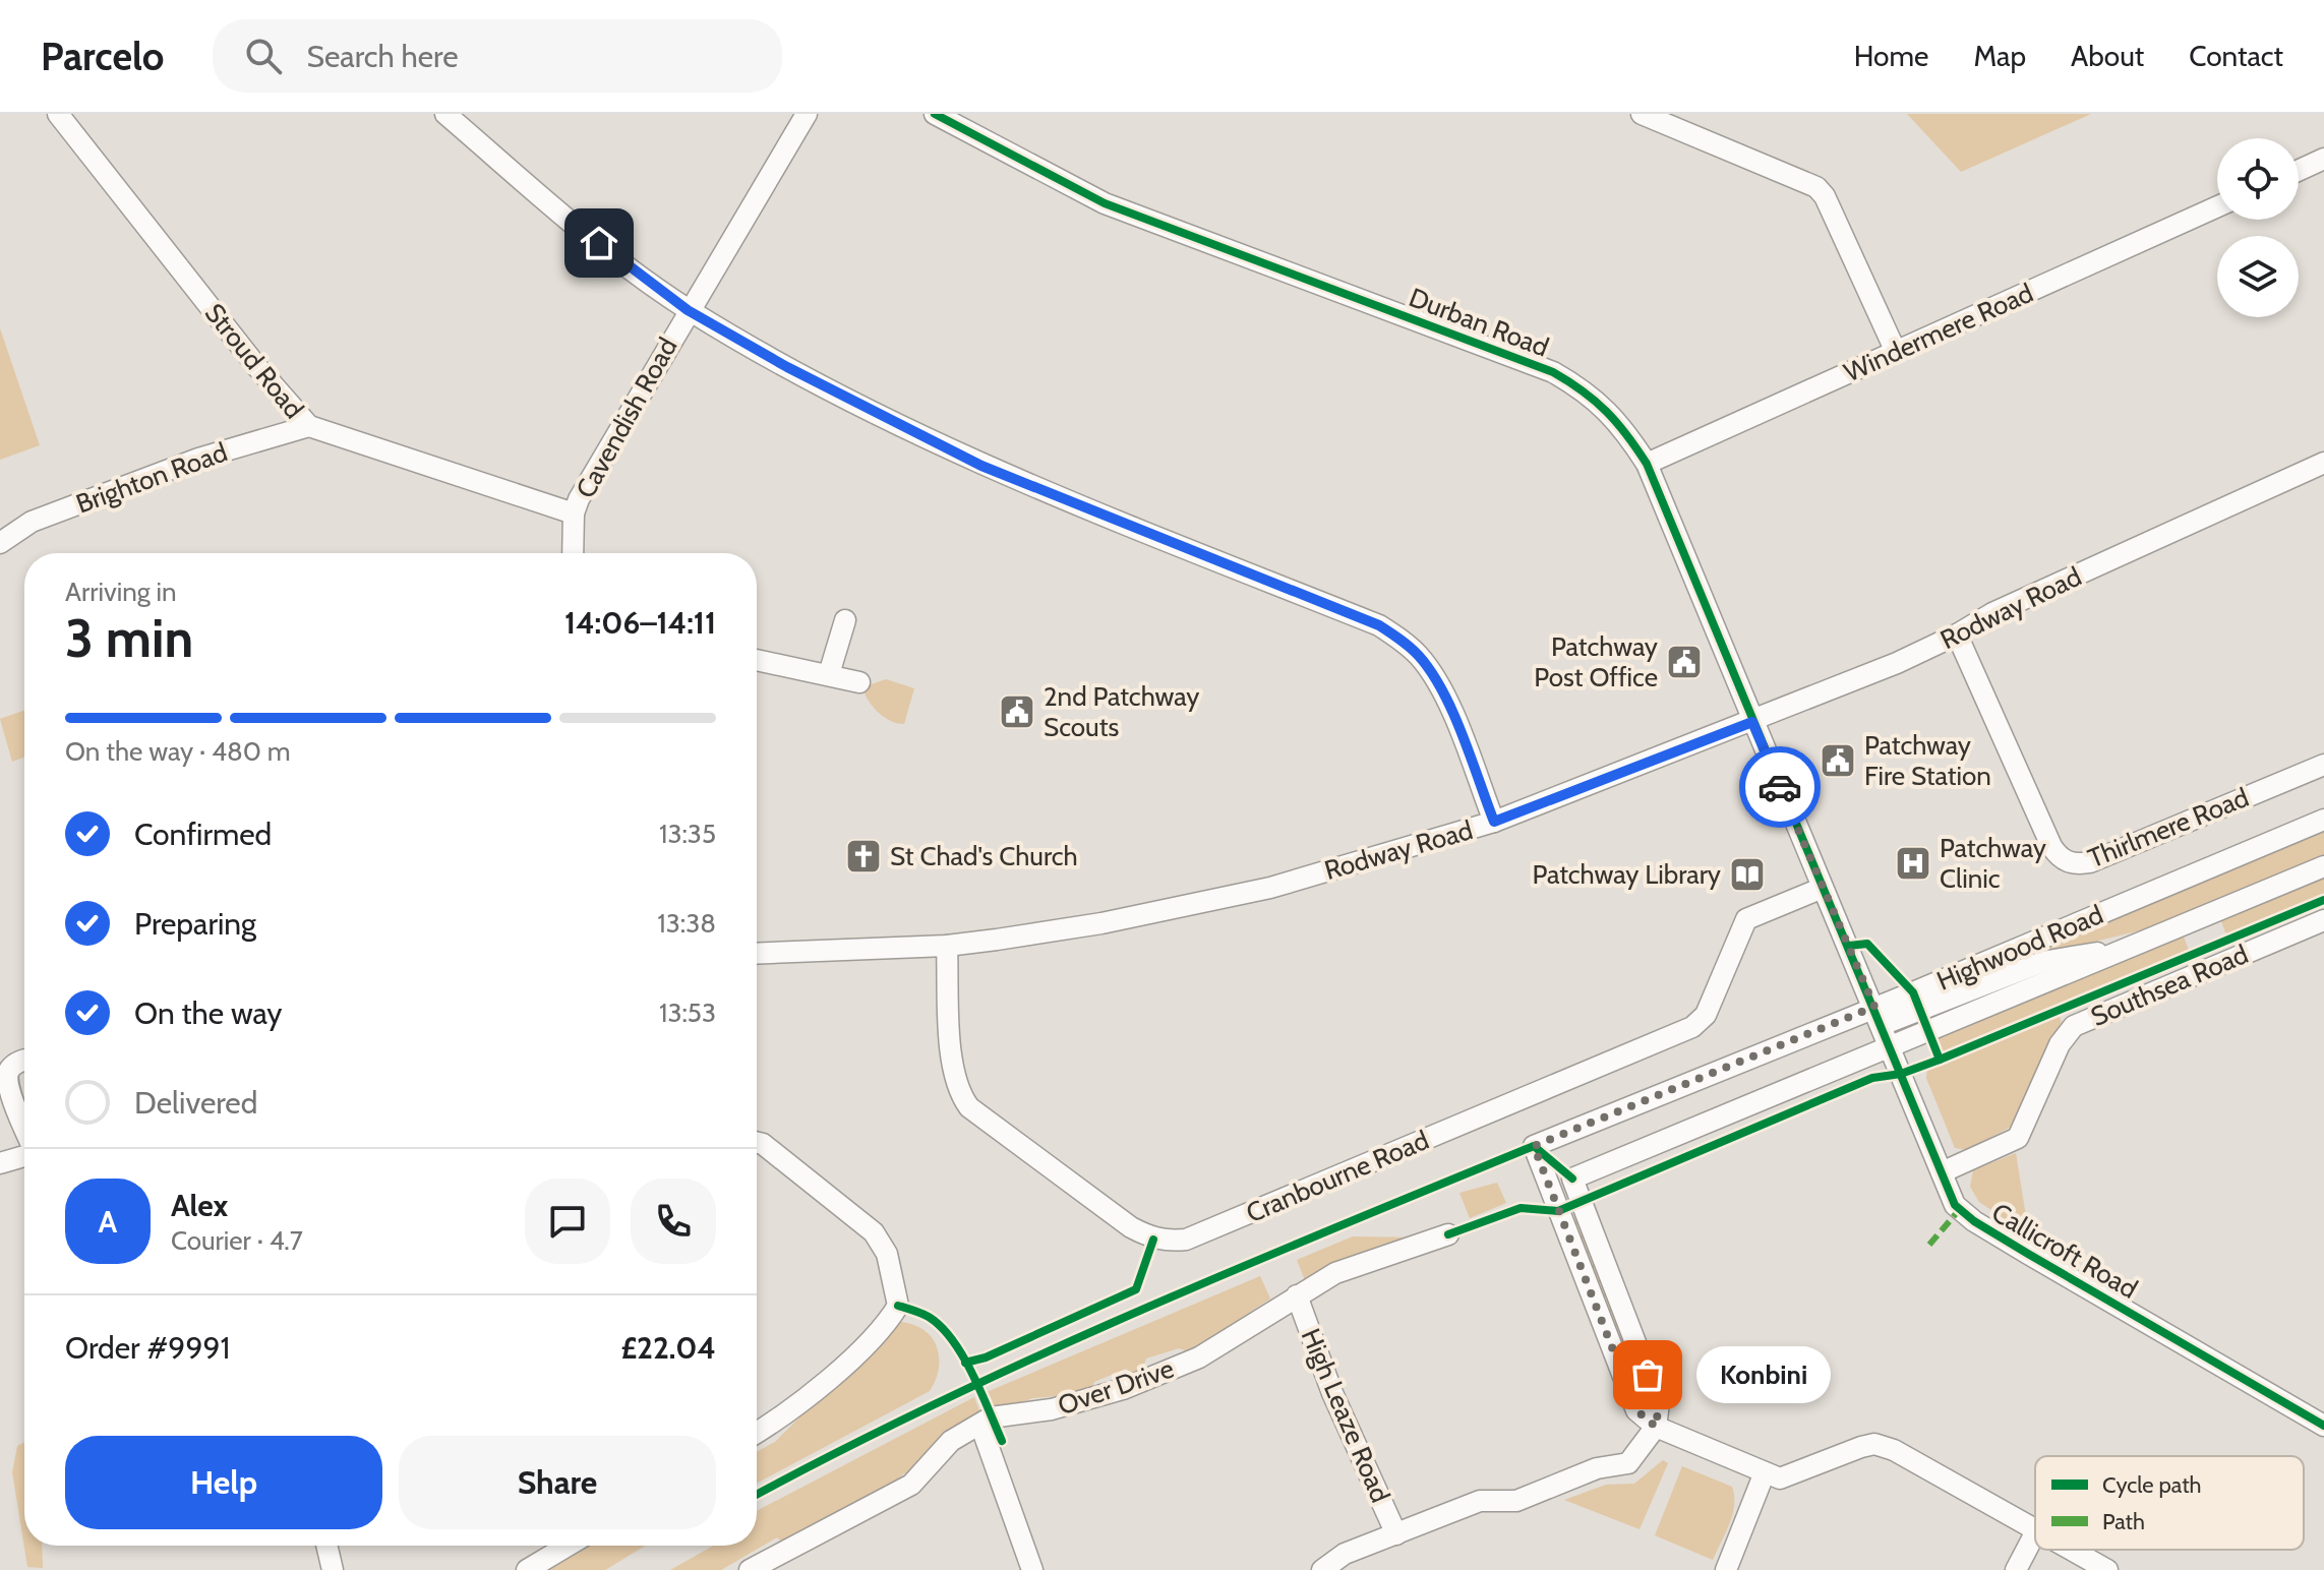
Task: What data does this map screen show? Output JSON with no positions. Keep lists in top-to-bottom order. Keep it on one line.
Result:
{"streets":{"street":["Durban Road","Windermere Road","Stroud Road","Cavendish Road","Brighton Road","Rodway Road","Thirlmere Road","Highwood Road","Southsea Road","Cranbourne Road","Callicroft Road","Over Drive","High Leaze Road"]},"crossings":[["Durban Road","Windermere Road"],["Durban Road","Rodway Road"],["Durban Road","Highwood Road"],["Durban Road","Cranbourne Road"],["Durban Road","Callicroft Road"],["Stroud Road","Cavendish Road"],["Stroud Road","Brighton Road"],["Rodway Road","Thirlmere Road"],["Rodway Road","Cranbourne Road"],["Highwood Road","Callicroft Road"],["Southsea Road","Callicroft Road"],["Over Drive","High Leaze Road"]],"places":{"public building":["Patchway Post Office","2nd Patchway Scouts","Patchway Fire Station"],"church":["St Chad's Church"],"hospital":["Patchway Clinic"],"library":["Patchway Library"],"other":["Konbini"]},"legend":["Cycle path","Path"],"page":{"header":"Parcelo","search":"Search here","nav":["Home","Map","About","Contact"],"heading":["3 min","Arriving in","14:06–14:11"],"panel":["Alex","Courier · 4.7","Order #9991","£22.04"],"bar":"On the way · 480 m","list":[["Confirmed","13:35"],["Preparing","13:38"],["On the way","13:53"],"Delivered"],"round":"A","bubble":"Konbini","buttons":["Help","Share"]}}
